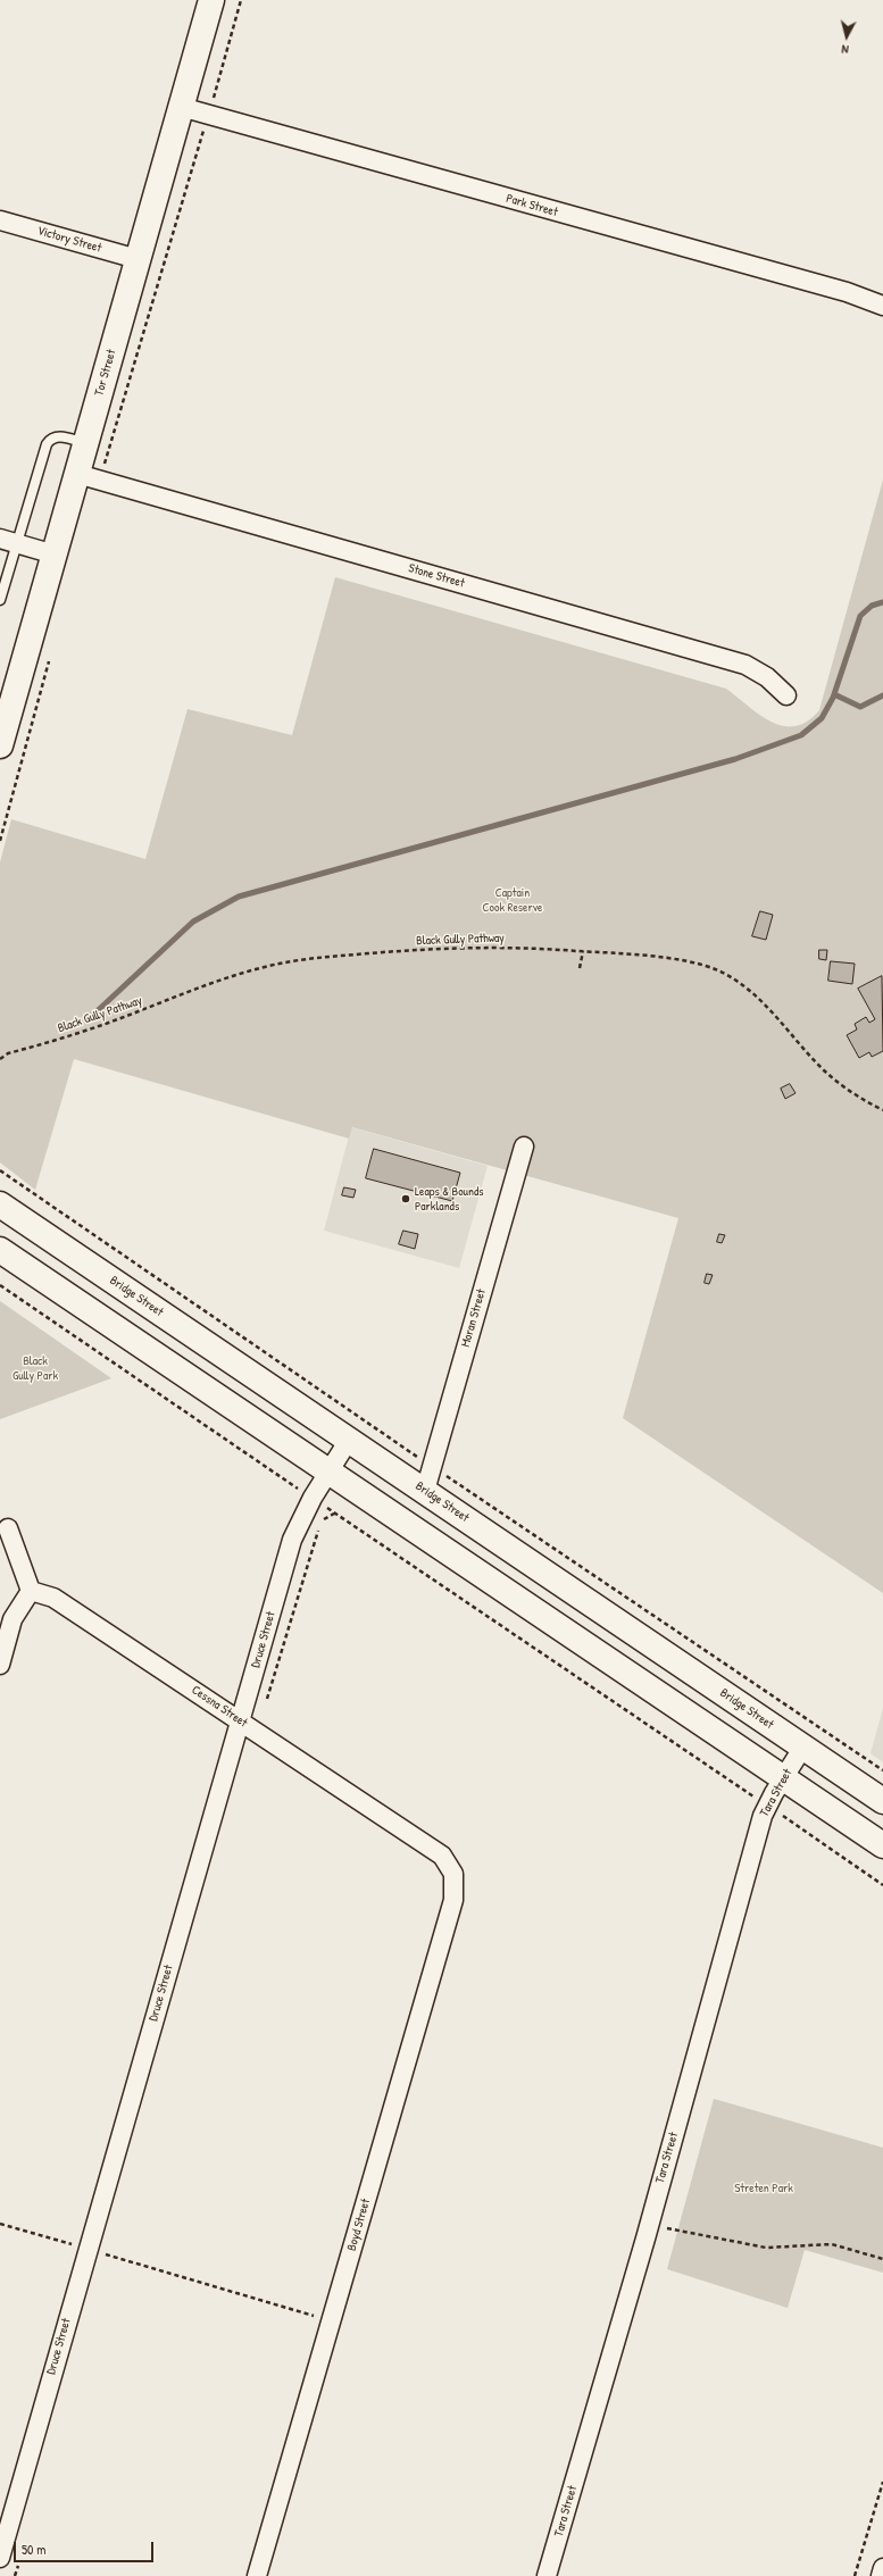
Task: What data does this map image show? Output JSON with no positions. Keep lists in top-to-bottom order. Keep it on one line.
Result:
{"streets":{"highway":["Tor Street","Bridge Street"],"street":["Park Street","Victory Street","Stone Street","Moran Street","Druce Street","Cessna Street","Tara Street","Boyd Street"],"path":["Black Gully Pathway"]},"crossings":[["Park Street","Tor Street"],["Victory Street","Tor Street"],["Tor Street","Stone Street"],["Bridge Street","Moran Street"],["Bridge Street","Druce Street"],["Bridge Street","Tara Street"],["Druce Street","Cessna Street"],["Cessna Street","Boyd Street"]],"parks":["Captain Cook Reserve","Black Gully Park","Streten Park"],"places":["Leaps & Bounds Parklands"],"scale_bar":"50 m","north":"bottom"}
